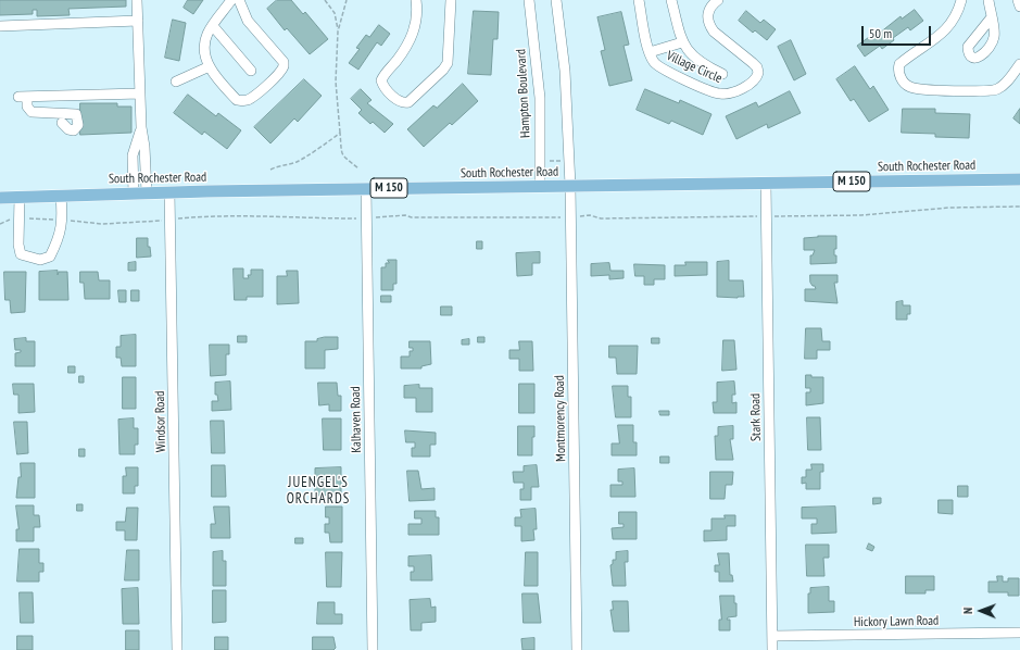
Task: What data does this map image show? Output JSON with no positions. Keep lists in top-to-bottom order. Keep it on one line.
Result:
{"streets":{"main road":["South Rochester Road","M 150"],"street":["Village Circle","Hampton Boulevard","Stark Road","Montmorency Road","Kalhaven Road","Windsor Road","Hickory Lawn Road"]},"crossings":[["Hampton Boulevard","South Rochester Road"],["South Rochester Road","Stark Road"],["South Rochester Road","Montmorency Road"],["South Rochester Road","Kalhaven Road"],["South Rochester Road","Windsor Road"],["Stark Road","Hickory Lawn Road"]],"districts":["JUENGEL'S ORCHARDS"],"scale_bar":"50 m","north":"left"}
